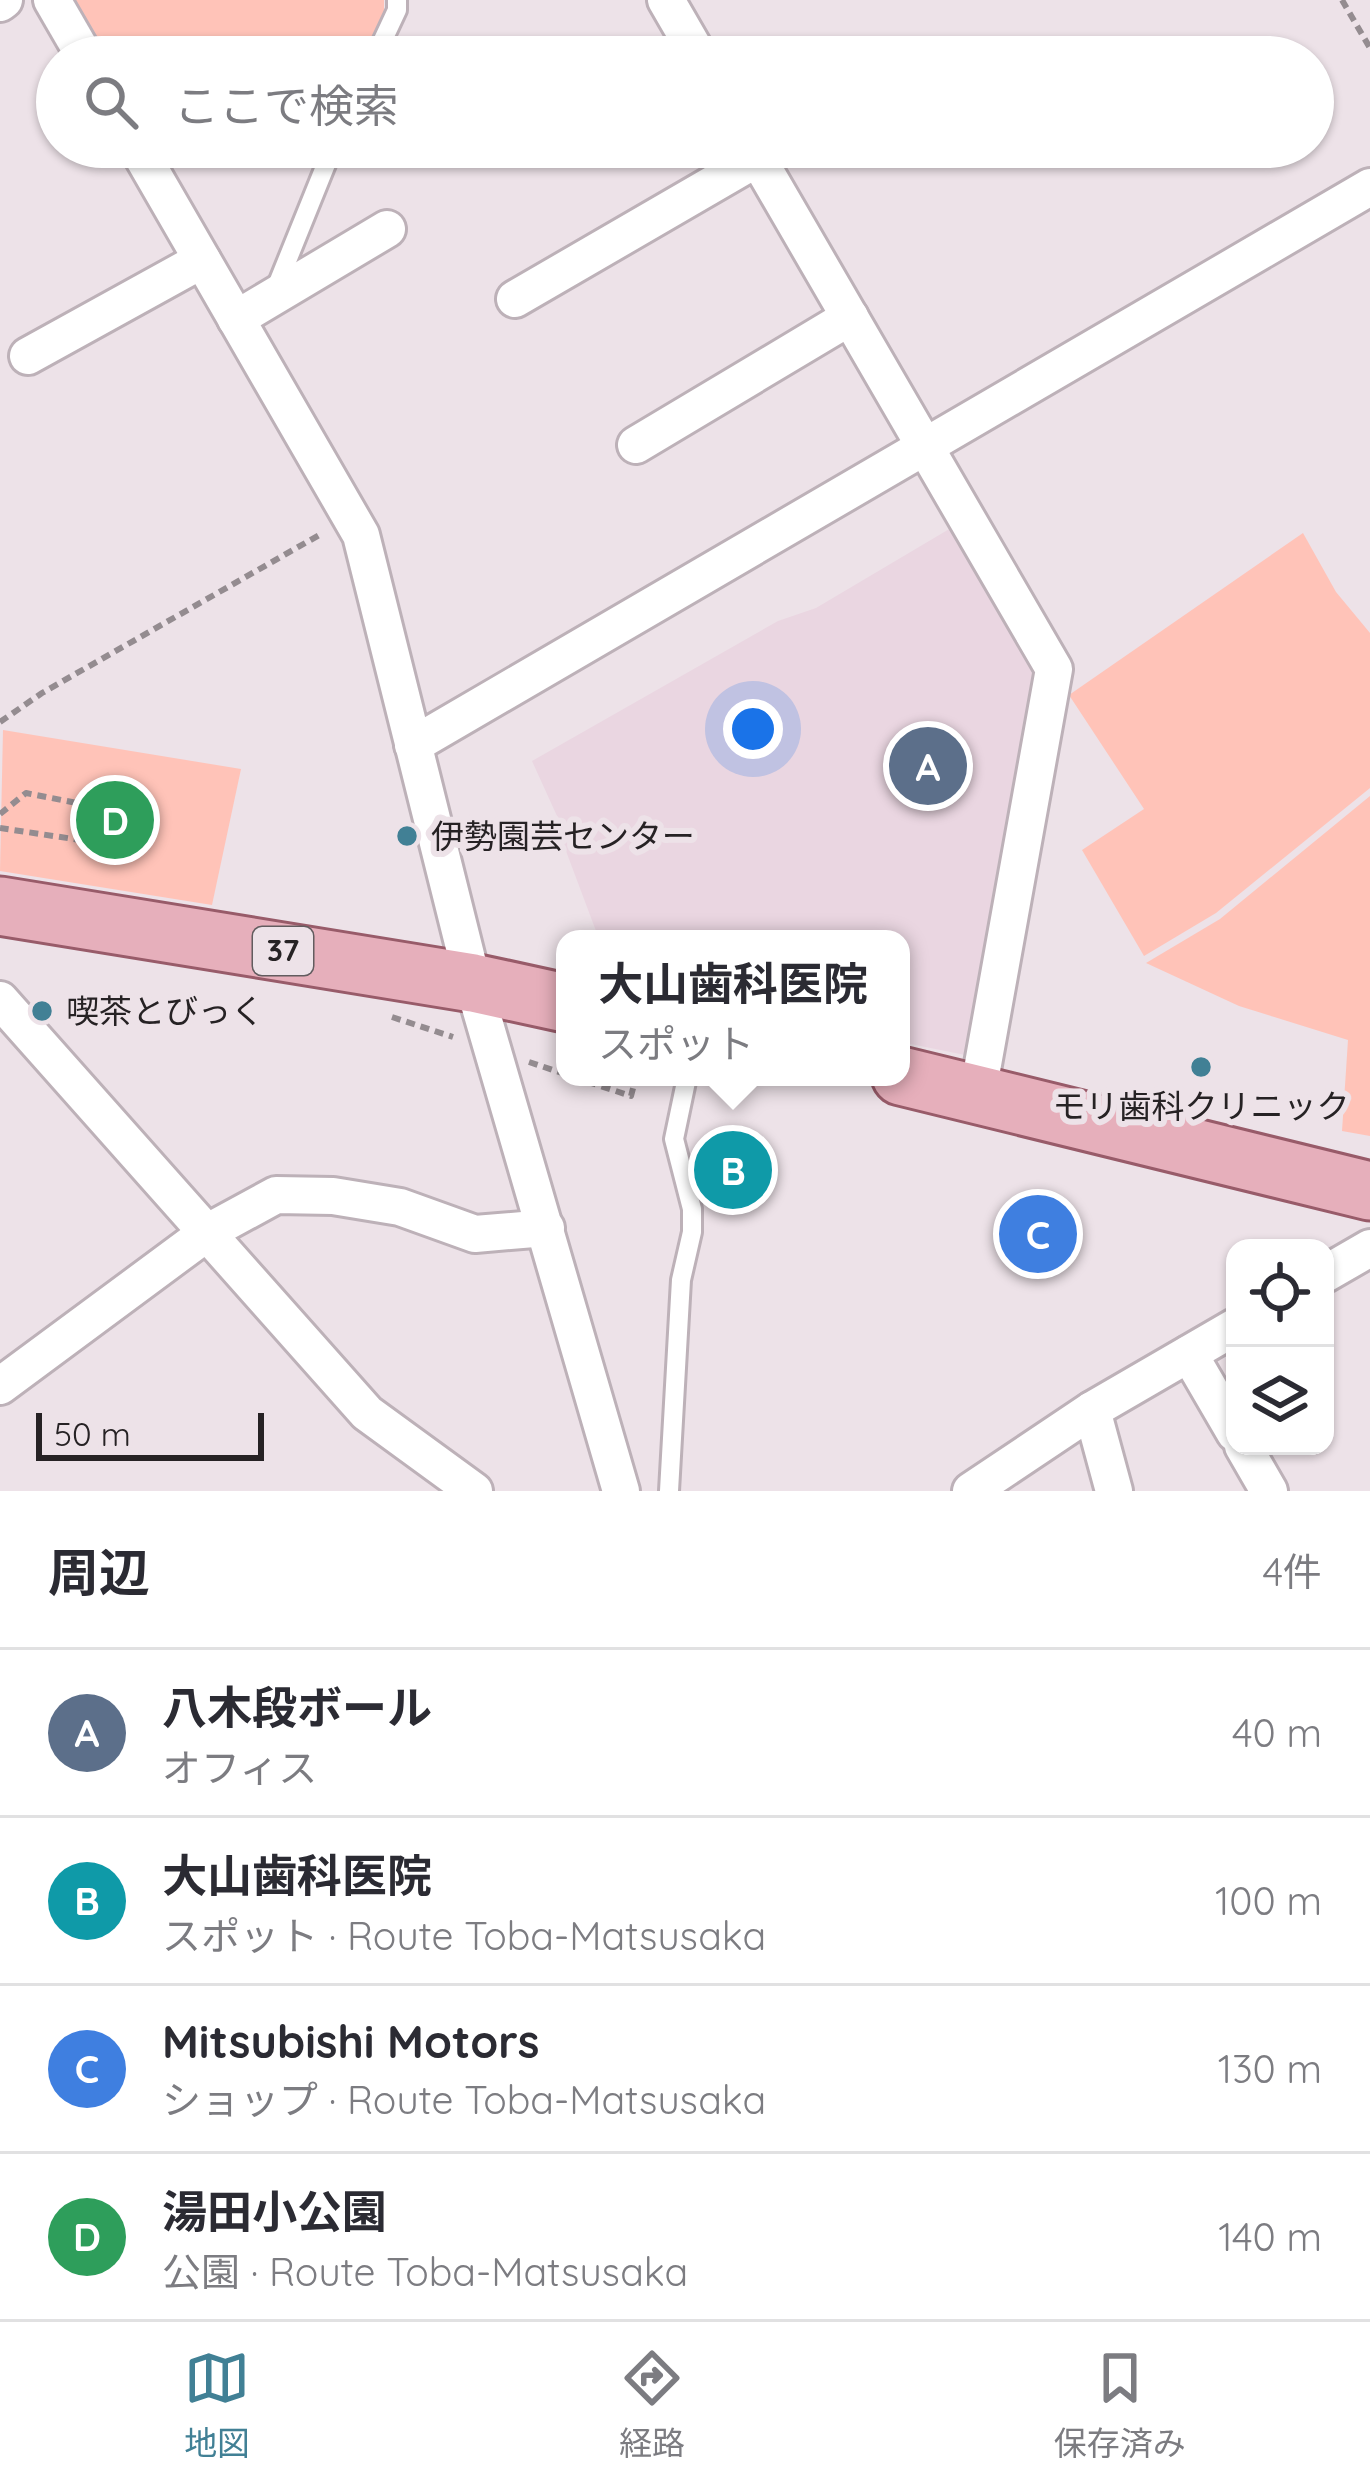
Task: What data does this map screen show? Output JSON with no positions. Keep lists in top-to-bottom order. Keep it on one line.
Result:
{"streets":{"main road":["37"]},"places":["伊勢園芸センター","喫茶とびっく","モリ歯科クリニック"],"scale_bar":"50 m","page":{"search":"ここで検索","pins":["A","D","B","C"],"popup":["大山歯科医院","スポット"],"scale":"50 m","heading":["周辺","4件"],"list":[{"mark":"A","name":"八木段ボール","note":"オフィス","value":"40 m"},{"mark":"B","name":"大山歯科医院","note":"スポット · Route Toba-Matsusaka","value":"100 m"},{"mark":"C","name":"Mitsubishi Motors","note":"ショップ · Route Toba-Matsusaka","value":"130 m"},{"mark":"D","name":"湯田小公園","note":"公園 · Route Toba-Matsusaka","value":"140 m"}],"nav":["地図","経路","保存済み"]}}
